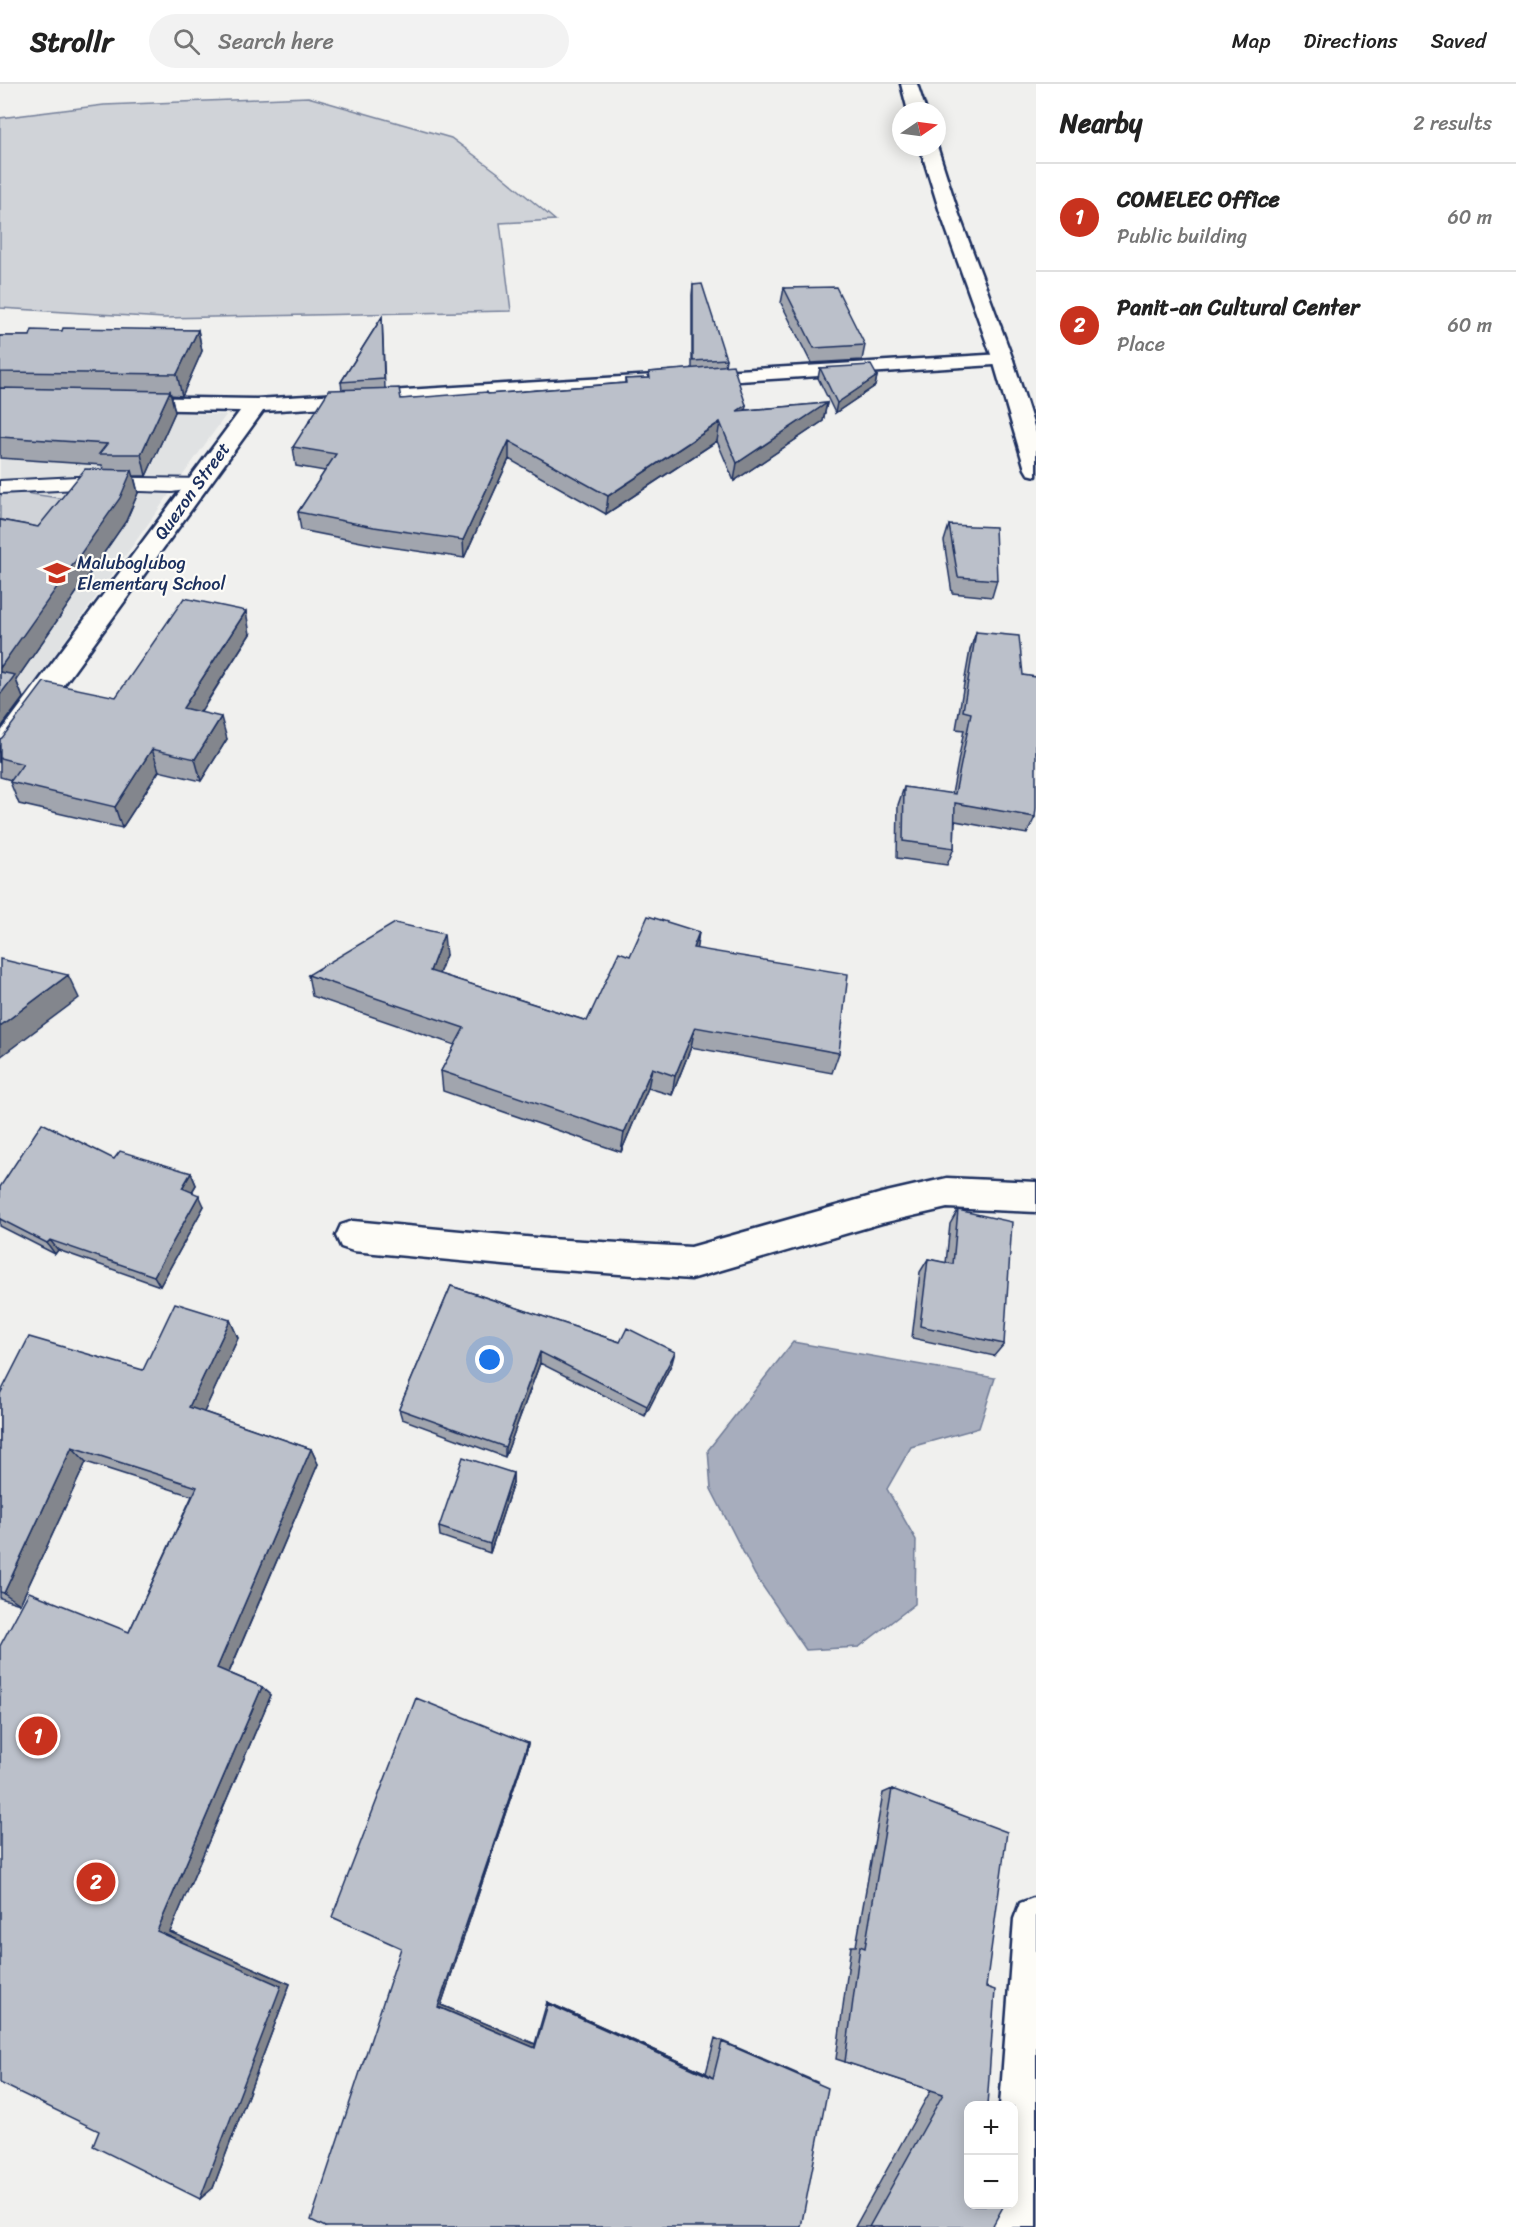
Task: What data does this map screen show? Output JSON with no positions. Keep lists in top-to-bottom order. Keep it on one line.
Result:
{"streets":{"street":["Quezon Street"]},"places":{"school or university":["Maluboglubog Elementary School"]},"north":"right","page":{"header":"Strollr","search":"Search here","nav":["Map","Directions","Saved"],"heading":["Nearby","2 results"],"list":[{"mark":"1","name":"COMELEC Office","note":"Public building","value":"60 m"},{"mark":"2","name":"Panit-an Cultural Center","note":"Place","value":"60 m"}],"pins":["1","2"],"map_buttons":["+","−"]}}
